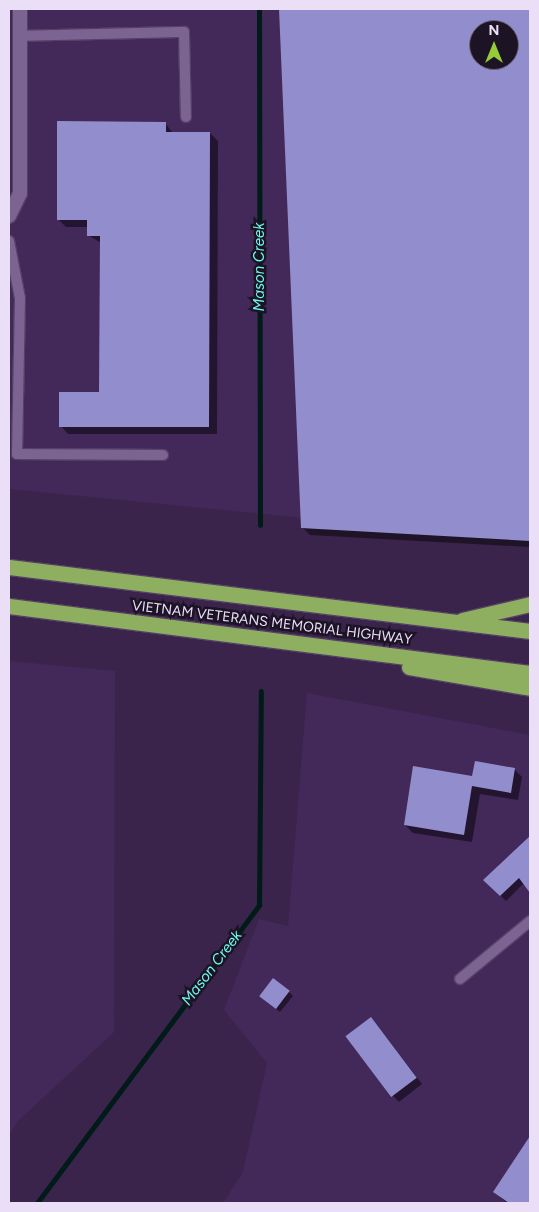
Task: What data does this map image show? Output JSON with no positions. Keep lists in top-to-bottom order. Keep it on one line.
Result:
{"streets":{"highway":["VIETNAM VETERANS MEMORIAL HIGHWAY"]},"water":["Mason Creek"],"north":"top"}
